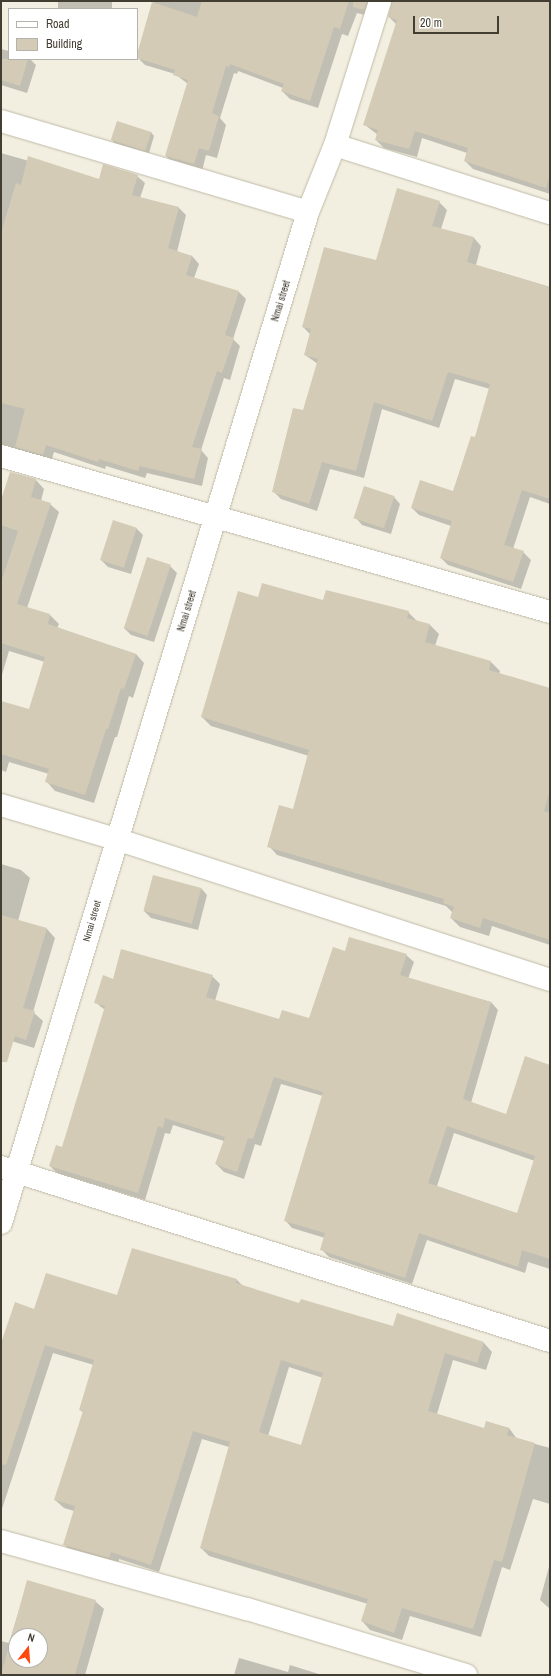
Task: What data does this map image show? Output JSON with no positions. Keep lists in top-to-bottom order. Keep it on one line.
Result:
{"streets":{"street":["Nmai street"]},"legend":["Road","Building"],"scale_bar":"20 m","north":"top"}
